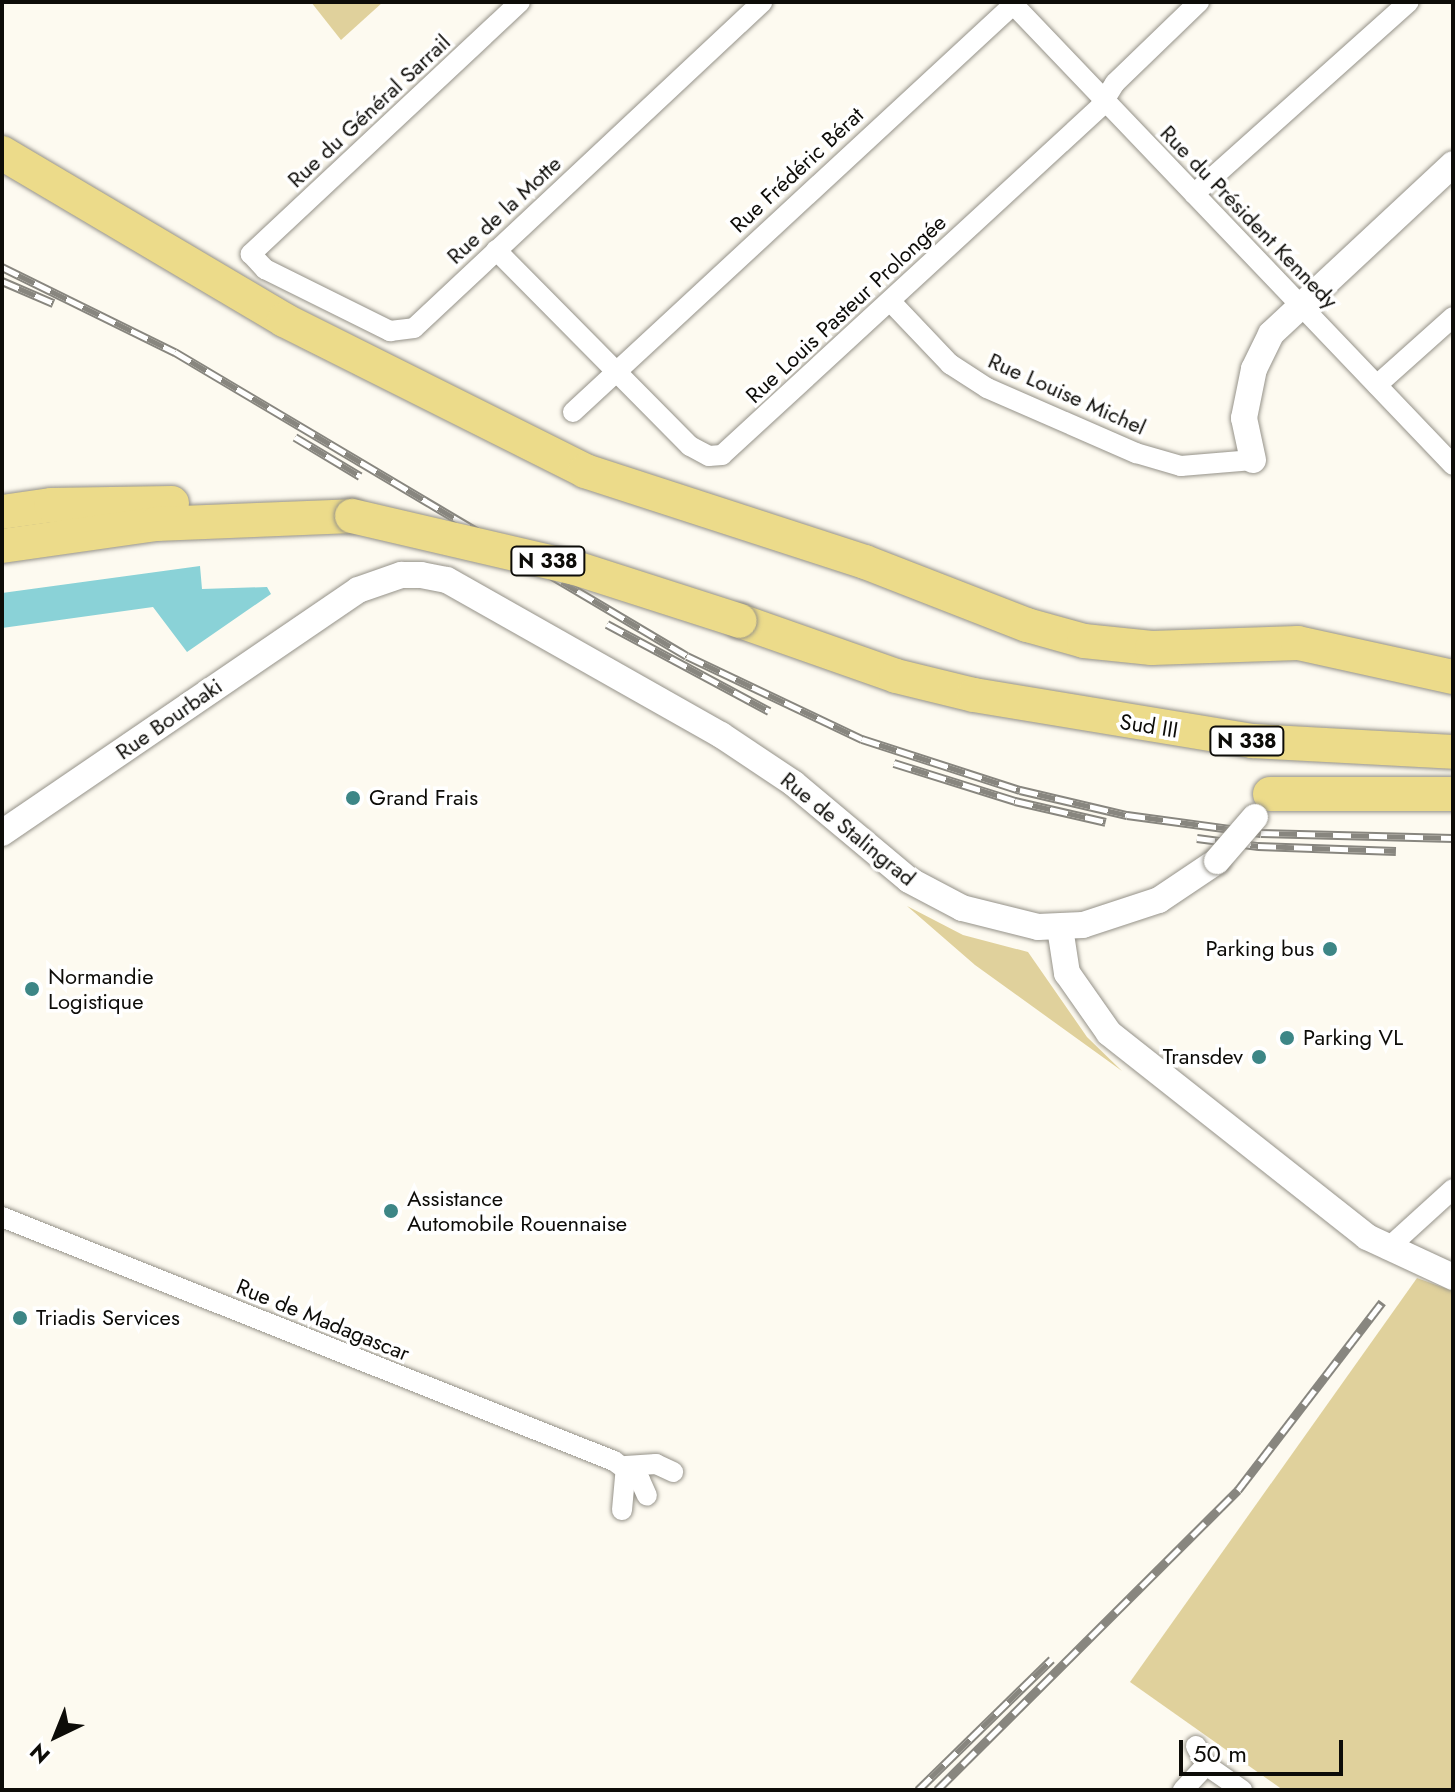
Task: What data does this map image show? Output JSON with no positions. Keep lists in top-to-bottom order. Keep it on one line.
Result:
{"streets":{"highway":["N 338","Sud III"],"street":["Rue du Général Sarrail","Rue Frédéric Bérat","Rue de la Motte","Rue du Président Kennedy","Rue Louis Pasteur Prolongée","Rue Louise Michel","Rue Bourbaki","Rue de Stalingrad","Rue de Madagascar"]},"crossings":[["Rue du Général Sarrail","Rue de la Motte"],["Rue Frédéric Bérat","Rue du Président Kennedy"],["Rue Frédéric Bérat","Rue Louis Pasteur Prolongée"],["Rue du Président Kennedy","Rue Louis Pasteur Prolongée"],["Rue Louis Pasteur Prolongée","Rue Louise Michel"],["N 338","Sud III"],["Rue Bourbaki","Rue de Stalingrad"]],"places":["Grand Frais","Parking bus","Normandie Logistique","Parking VL","Transdev","Assistance Automobile Rouennaise","Triadis Services"],"scale_bar":"50 m","north":"bottom left"}
